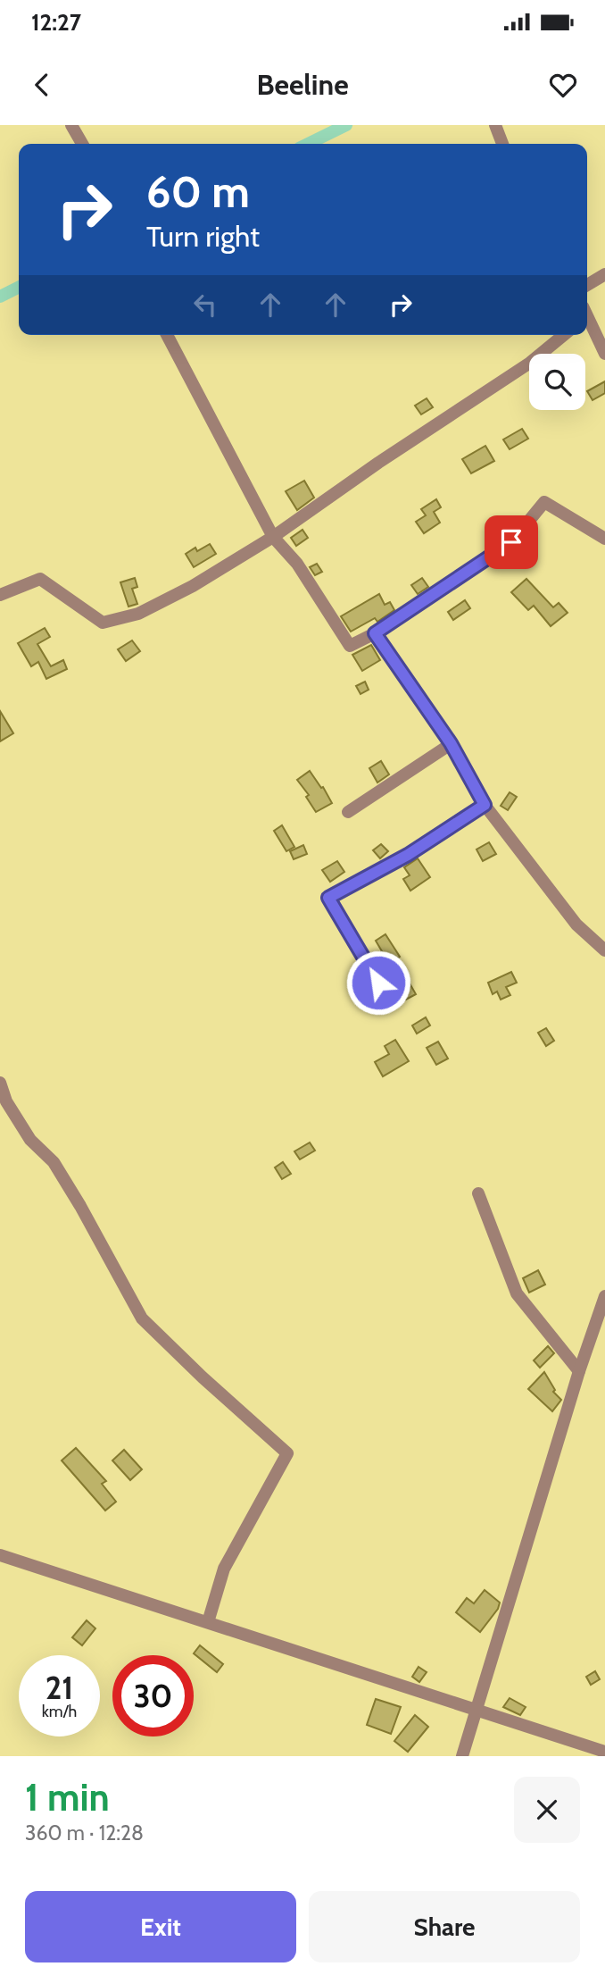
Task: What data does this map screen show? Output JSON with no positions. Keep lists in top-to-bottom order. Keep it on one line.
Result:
{"page":{"status":"12:27","header":"Beeline","turn":["60 m","Turn right"],"speed":"21 km/h","limit":"30","heading":["1 min","360 m · 12:28"],"buttons":["Exit","Share"]}}
